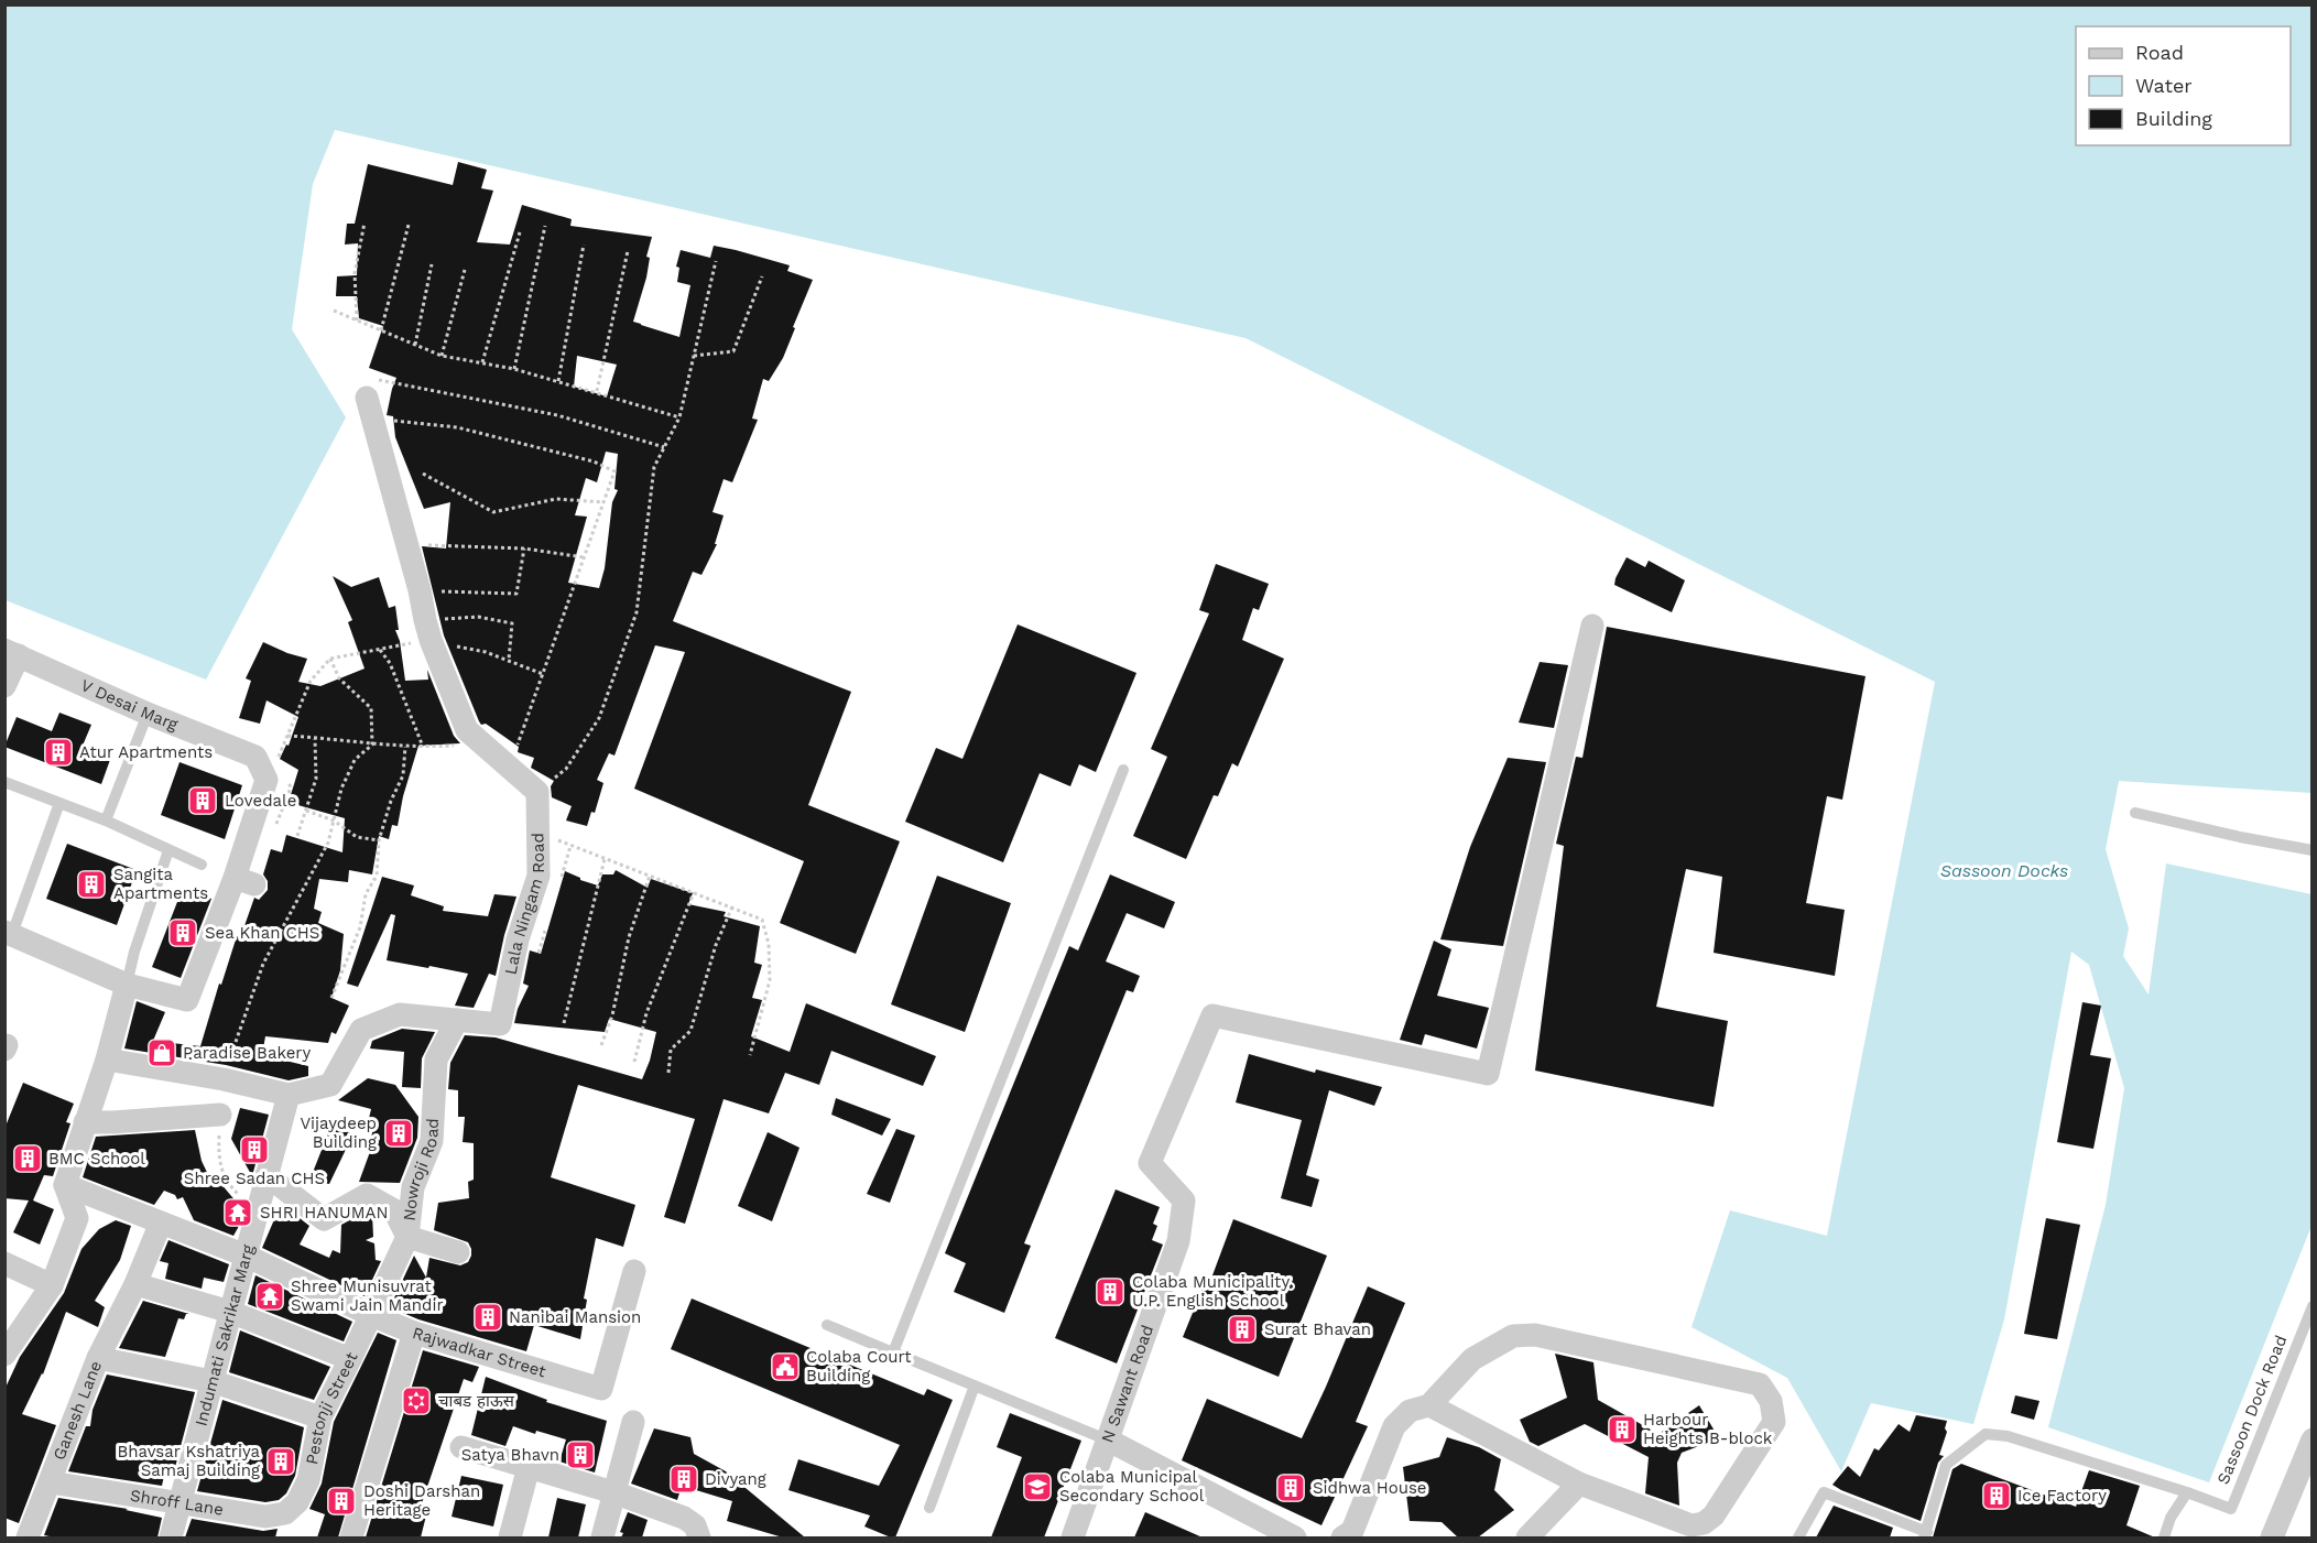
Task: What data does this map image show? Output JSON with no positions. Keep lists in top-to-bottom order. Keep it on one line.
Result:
{"streets":{"street":["V Desai Marg","Lala Ningam Road","Nowroji Road","Indumati Sakrikar Marg","Rajwadkar Street","N Sawant Road","Pestonji Street","Ganesh Lane","Shroff Lane"],"lane":["Sassoon Dock Road"]},"crossings":[["Lala Ningam Road","Nowroji Road"],["Lala Ningam Road","Indumati Sakrikar Marg"],["Nowroji Road","Rajwadkar Street"],["Nowroji Road","Pestonji Street"],["Indumati Sakrikar Marg","Rajwadkar Street"],["Indumati Sakrikar Marg","Shroff Lane"],["Rajwadkar Street","Pestonji Street"],["Rajwadkar Street","Ganesh Lane"],["Pestonji Street","Shroff Lane"],["Ganesh Lane","Shroff Lane"]],"water":["Sassoon Docks"],"places":{"building":["Atur Apartments","Lovedale","Sangita Apartments","Sea Khan CHS","Vijaydeep Building","Shree Sadan CHS","BMC School","Colaba Municipality. U.P. English School","Nanibai Mansion","Surat Bhavan","Harbour Heights B-block","Satya Bhavn","Bhavsar Kshatriya Samaj Building","Divyang","Sidhwa House","Ice Factory","Doshi Darshan Heritage"],"shop":["Paradise Bakery"],"temple":["SHRI HANUMAN","Shree Munisuvrat Swami Jain Mandir"],"public building":["Colaba Court Building"],"synagogue":["चाबड हाऊस"],"school or university":["Colaba Municipal Secondary School"]},"legend":["Road","Water","Building"]}
